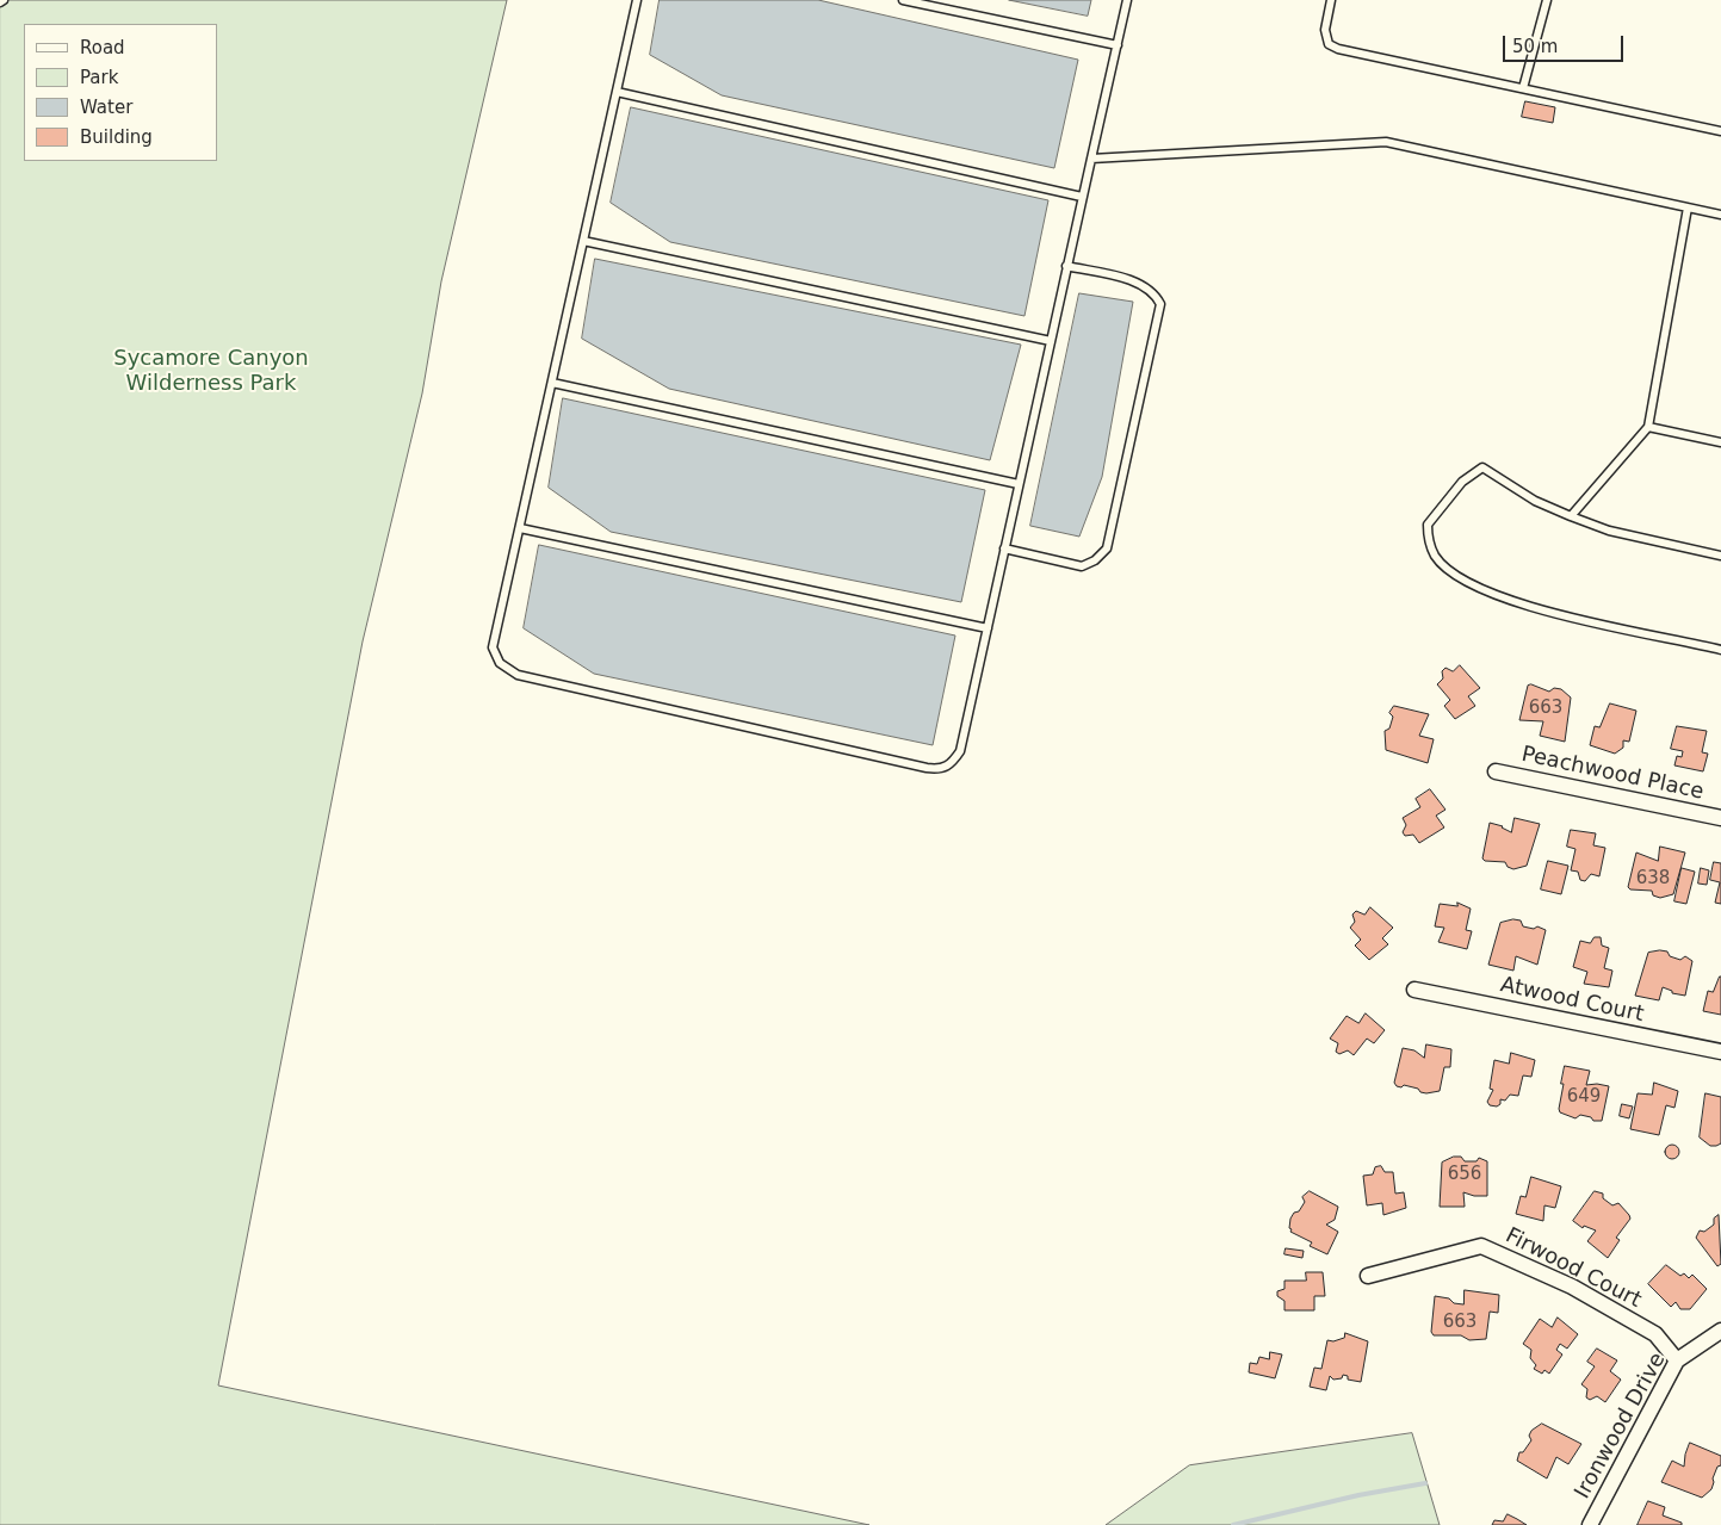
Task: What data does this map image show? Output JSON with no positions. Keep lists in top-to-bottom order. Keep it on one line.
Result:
{"streets":{"street":["Peachwood Place","Atwood Court","Firwood Court","Ironwood Drive"]},"crossings":[["Firwood Court","Ironwood Drive"]],"parks":["Sycamore Canyon Wilderness Park"],"house_numbers":["663","638","649","656","663"],"legend":["Road","Park","Water","Building"],"scale_bar":"50 m"}
